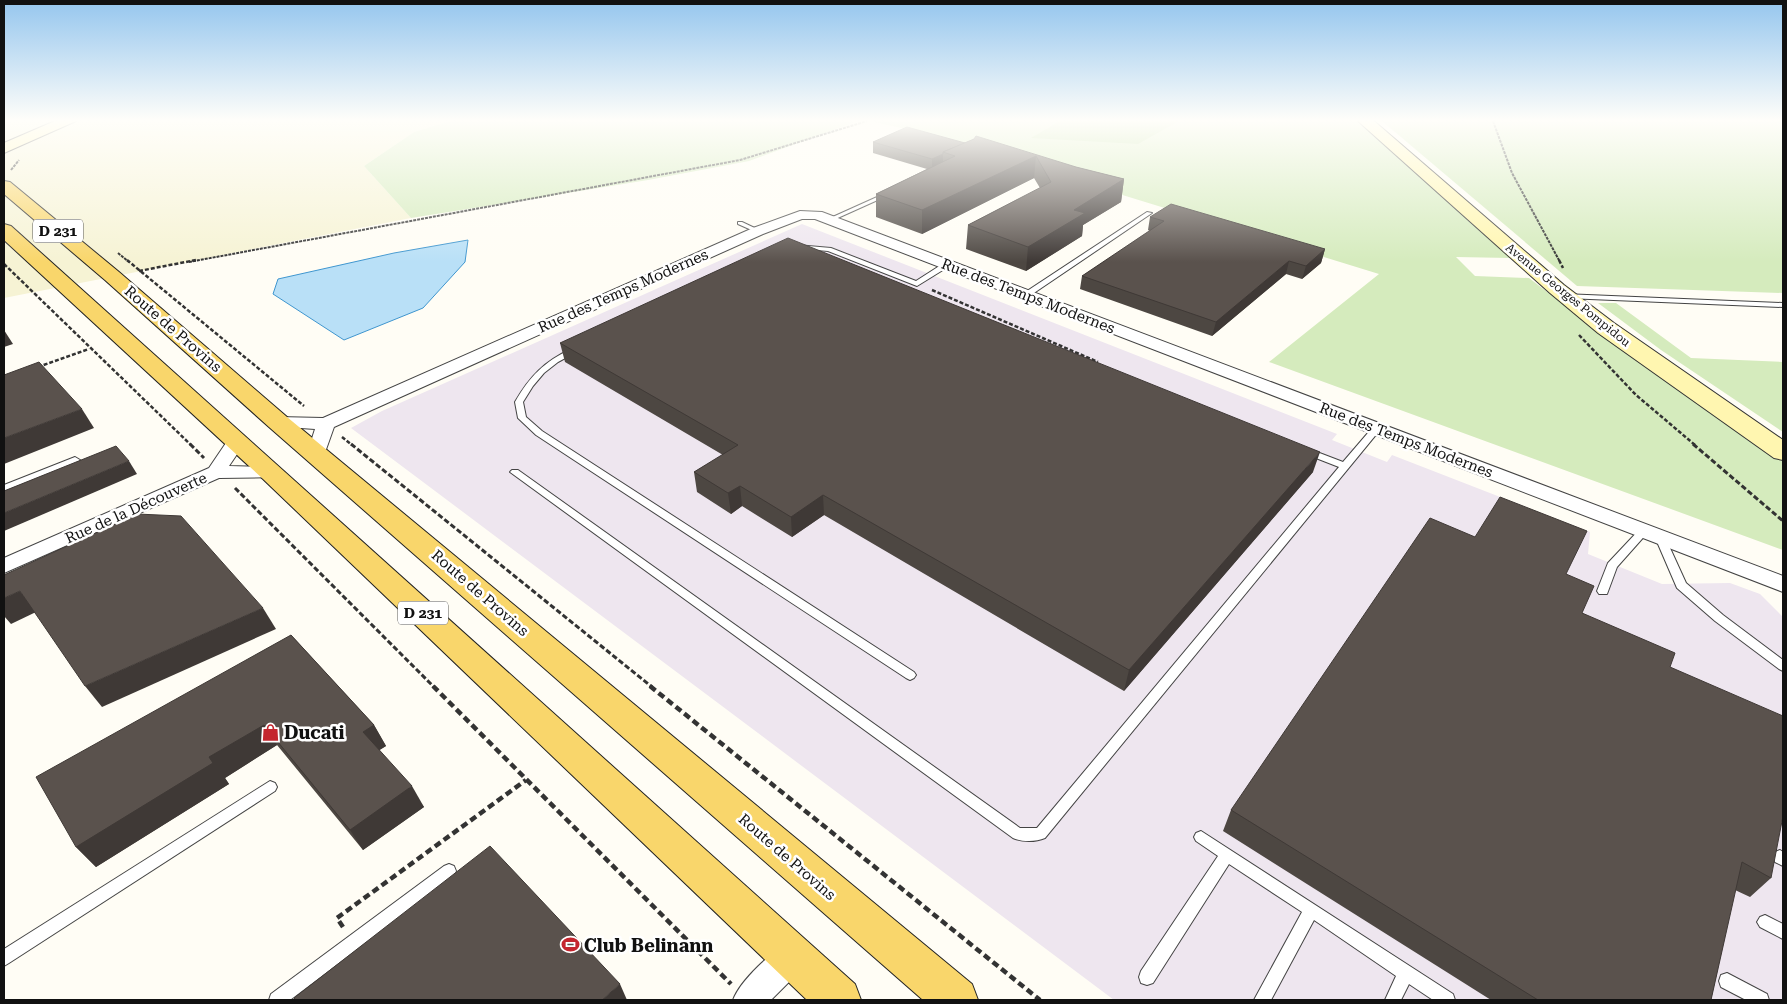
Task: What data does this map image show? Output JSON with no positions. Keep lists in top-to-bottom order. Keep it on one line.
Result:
{"streets":{"main road":["D 231","Avenue Georges Pompidou","Route de Provins"],"street":["Rue des Temps Modernes","Rue de la Découverte"]},"crossings":[["D 231","Rue de la Découverte"],["Rue des Temps Modernes","Route de Provins"]],"places":{"shop":["Ducati"],"sports":["Club Belinann"]}}
